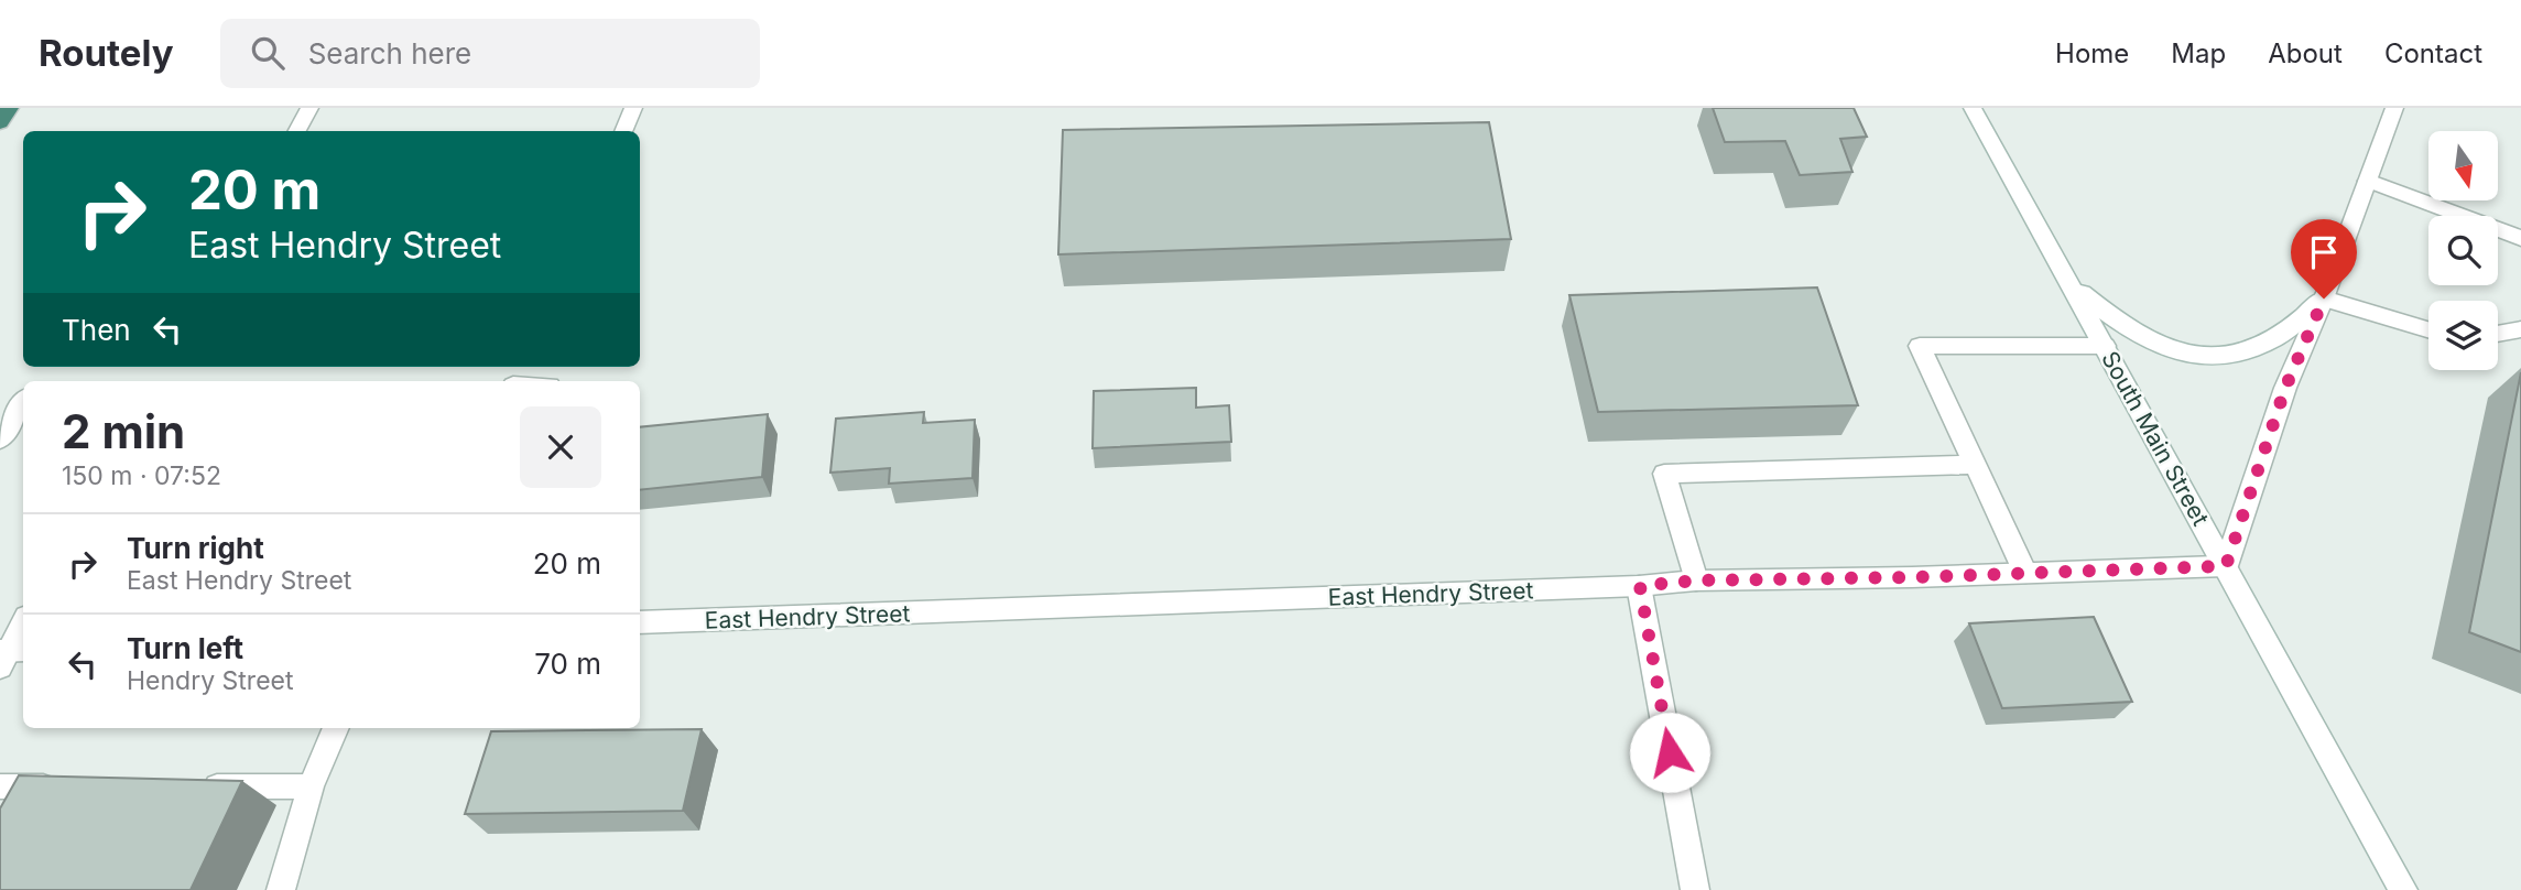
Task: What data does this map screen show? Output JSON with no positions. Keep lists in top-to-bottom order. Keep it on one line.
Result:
{"streets":{"street":["South Main Street","East Hendry Street"]},"crossings":[["South Main Street","East Hendry Street"]],"north":"bottom","page":{"header":"Routely","search":"Search here","nav":["Home","Map","About","Contact"],"turn":["20 m","East Hendry Street"],"then":"Then","heading":["2 min","150 m · 07:52"],"list":[{"name":"Turn right","note":"East Hendry Street","value":"20 m"},{"name":"Turn left","note":"Hendry Street","value":"70 m"}]}}
